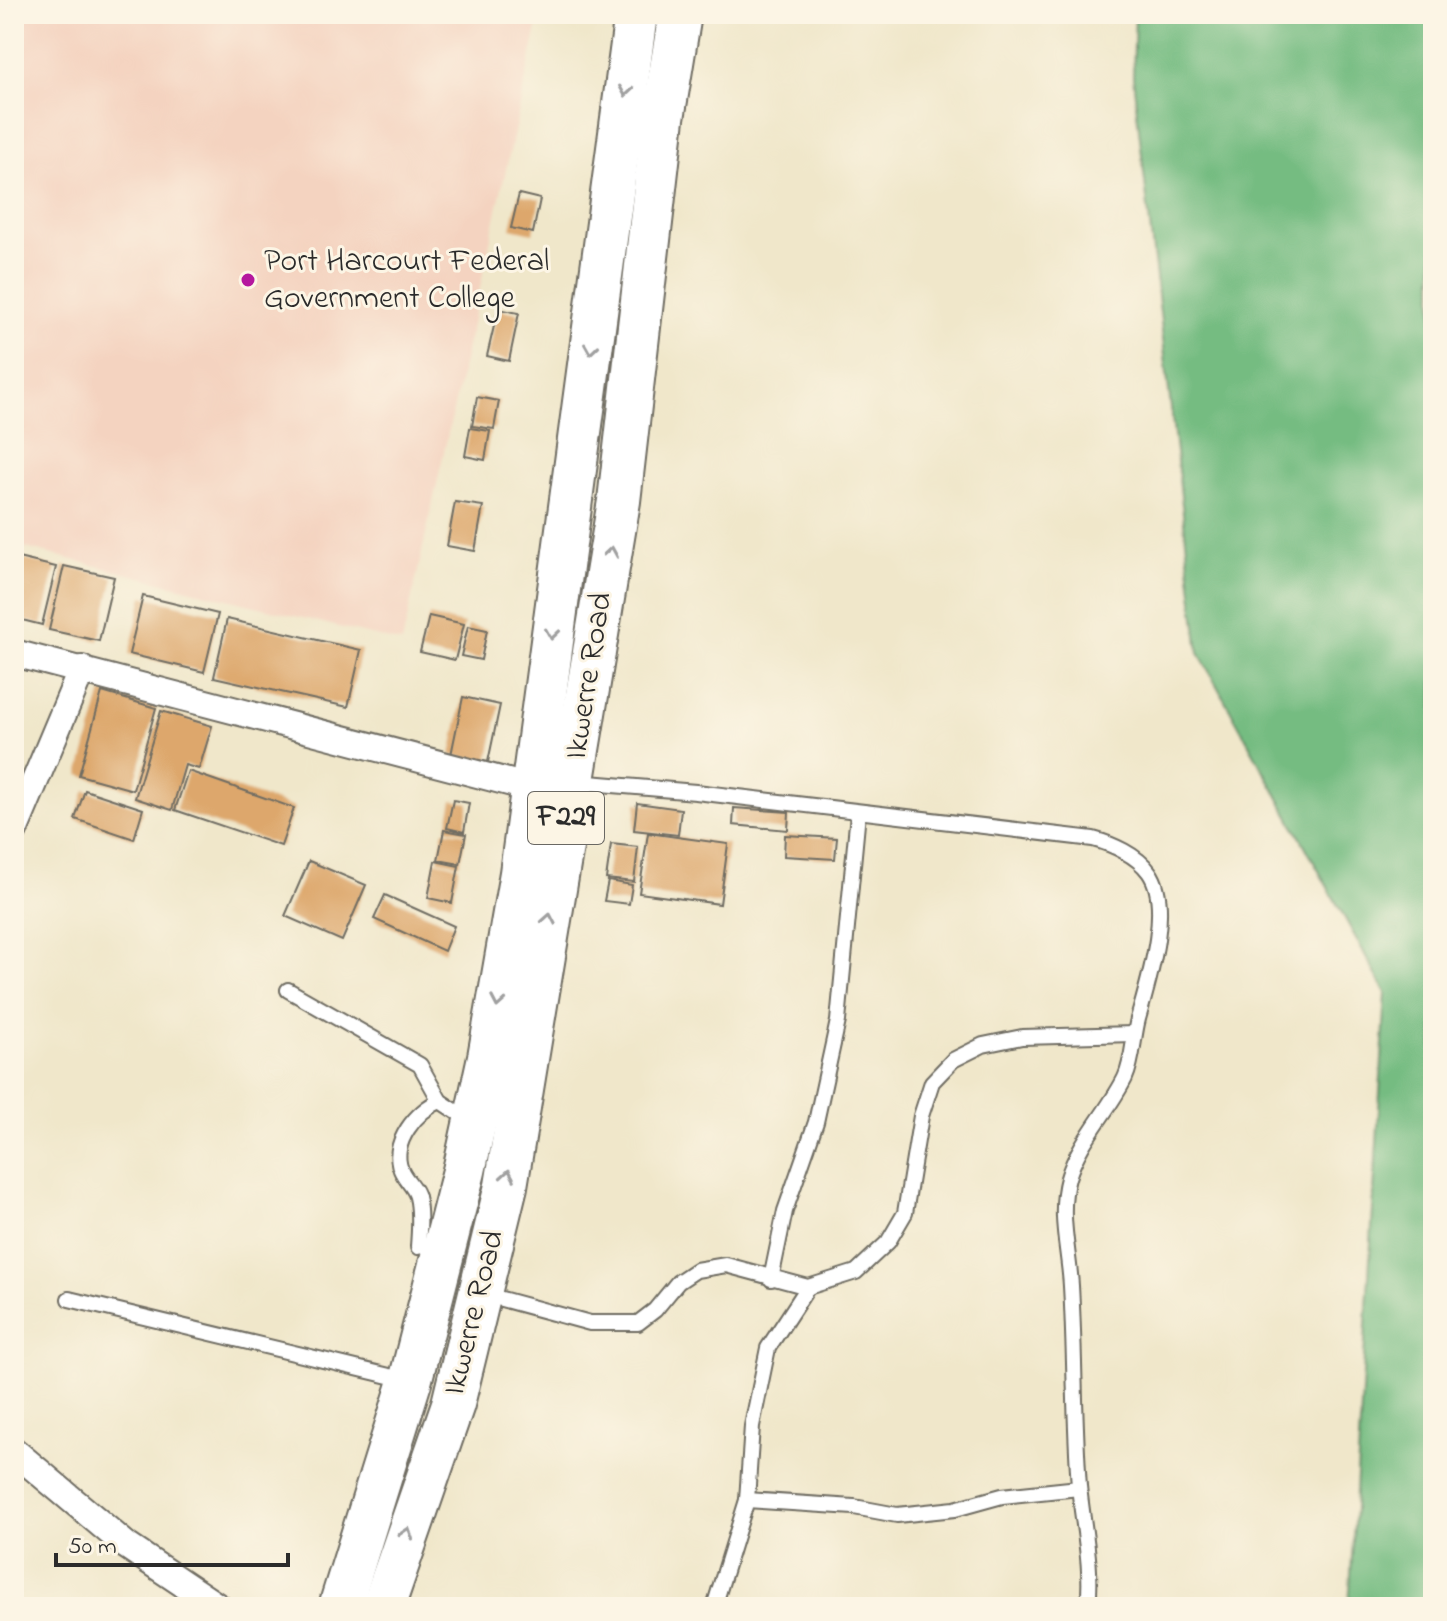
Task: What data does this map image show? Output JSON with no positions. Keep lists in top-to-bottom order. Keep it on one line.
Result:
{"streets":{"main road":["Ikwerre Road","F229"]},"places":["Port Harcourt Federal Government College"],"scale_bar":"50 m"}
